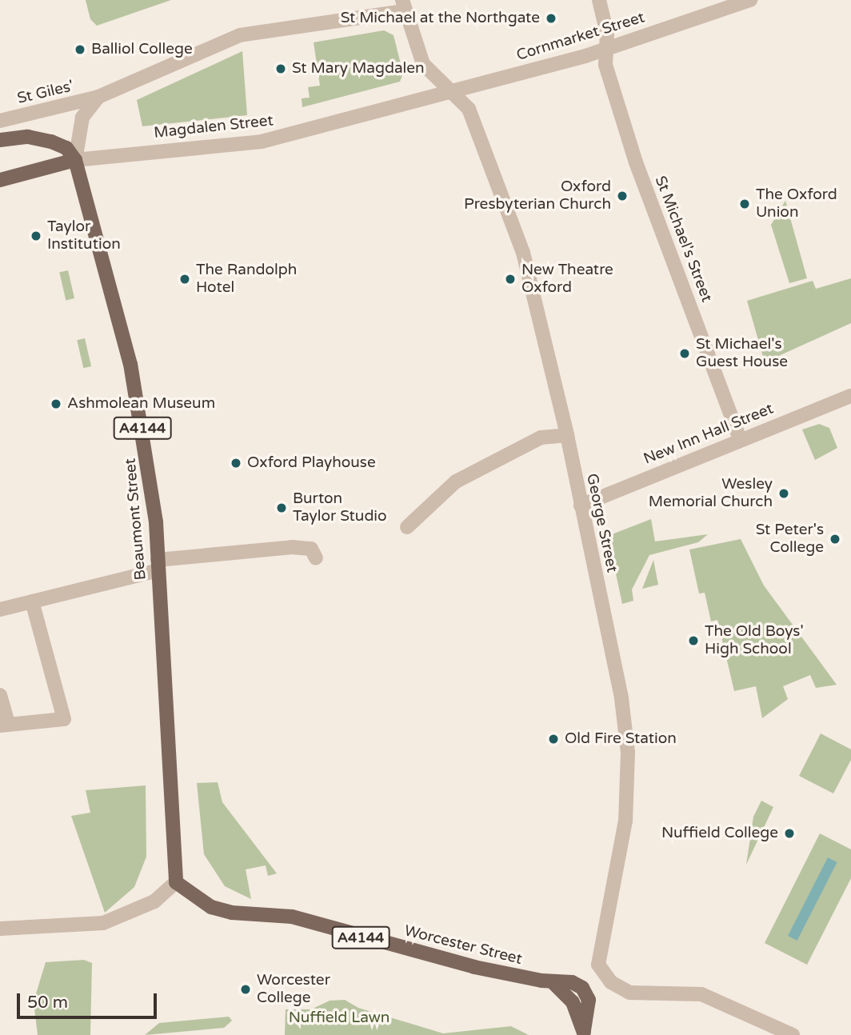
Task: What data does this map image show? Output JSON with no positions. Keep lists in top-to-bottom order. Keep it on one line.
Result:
{"streets":{"main road":["A4144","Beaumont Street","Worcester Street"],"street":["Cornmarket Street","St Giles'","Magdalen Street","St Michael's Street","New Inn Hall Street","George Street"]},"crossings":[["Cornmarket Street","Magdalen Street"],["Cornmarket Street","St Michael's Street"],["Cornmarket Street","George Street"],["St Giles'","George Street"],["Magdalen Street","Beaumont Street"],["Magdalen Street","George Street"],["St Michael's Street","New Inn Hall Street"],["New Inn Hall Street","George Street"],["Beaumont Street","Worcester Street"]],"parks":["Nuffield Lawn"],"places":["St Michael at the Northgate","Balliol College","St Mary Magdalen","Oxford Presbyterian Church","The Oxford Union","Taylor Institution","The Randolph Hotel","New Theatre Oxford","St Michael's Guest House","Ashmolean Museum","Oxford Playhouse","Wesley Memorial Church","Burton Taylor Studio","St Peter's College","The Old Boys' High School","Old Fire Station","Nuffield College","Worcester College"],"scale_bar":"50 m"}
